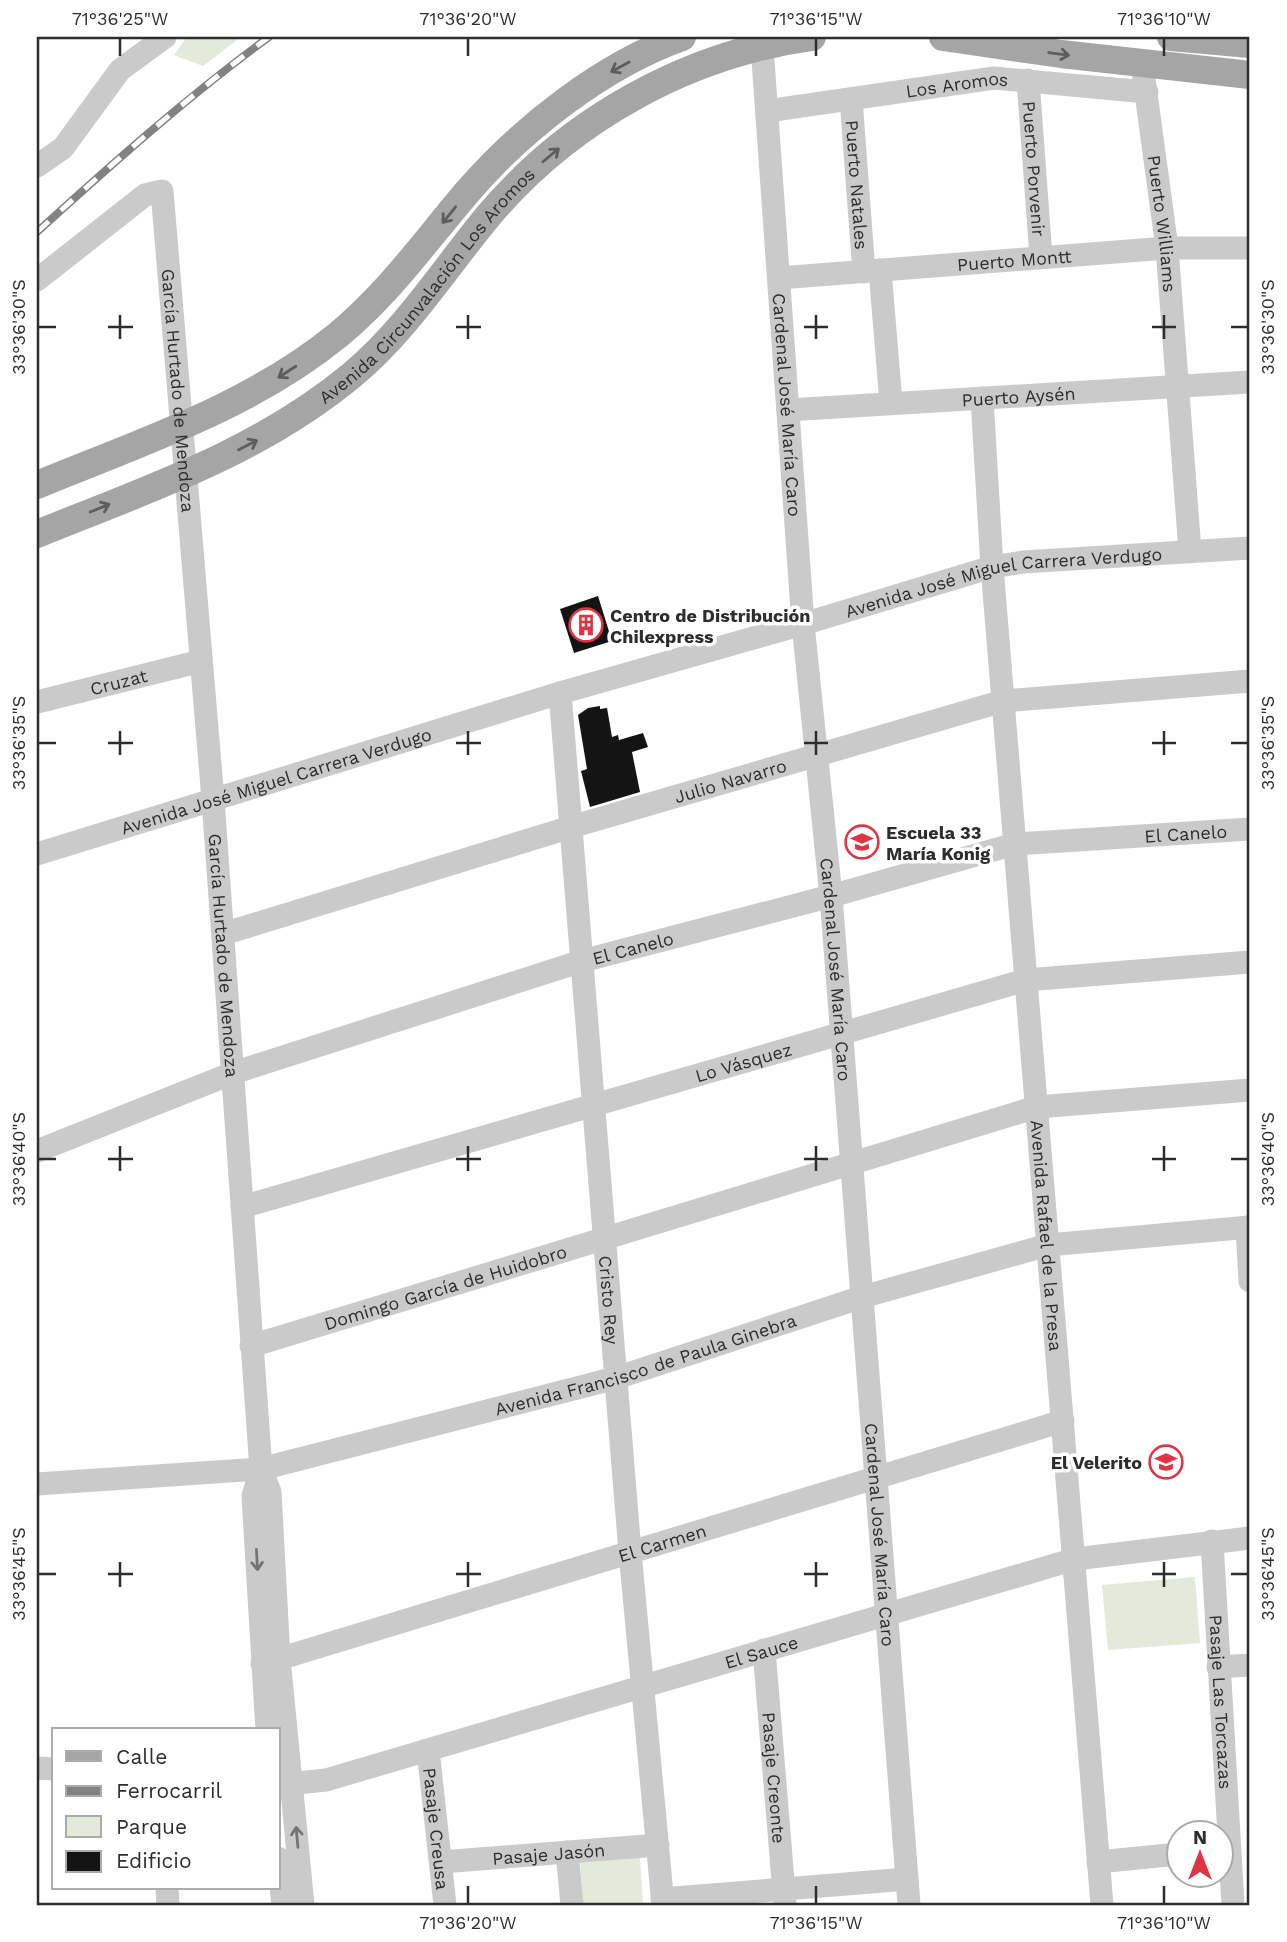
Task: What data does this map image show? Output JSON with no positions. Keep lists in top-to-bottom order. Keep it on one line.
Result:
{"streets":{"main road":["Avenida Circunvalación Los Aromos"],"street":["Los Aromos","Puerto Porvenir","Puerto Natales","Puerto Williams","Puerto Montt","García Hurtado de Mendoza","Puerto Aysén","Cardenal José María Caro","Avenida José Miguel Carrera Verdugo","Cruzat","Julio Navarro","El Canelo","Lo Vásquez","Avenida Rafael de la Presa","Domingo García de Huidobro","Cristo Rey","Avenida Francisco de Paula Ginebra","El Carmen","El Sauce","Pasaje Las Torcazas","Pasaje Creonte","Pasaje Creusa","Pasaje Jasón"]},"crossings":[["Los Aromos","Puerto Porvenir"],["Los Aromos","Puerto Natales"],["Los Aromos","Puerto Williams"],["Los Aromos","Cardenal José María Caro"],["Puerto Porvenir","Puerto Montt"],["Puerto Natales","Puerto Montt"],["Puerto Natales","Puerto Aysén"],["Puerto Williams","Puerto Montt"],["Puerto Williams","Puerto Aysén"],["Puerto Williams","Avenida José Miguel Carrera Verdugo"],["Puerto Montt","Cardenal José María Caro"],["Avenida Circunvalación Los Aromos","García Hurtado de Mendoza"],["Avenida Circunvalación Los Aromos","Cardenal José María Caro"],["García Hurtado de Mendoza","Avenida José Miguel Carrera Verdugo"],["García Hurtado de Mendoza","Cruzat"],["García Hurtado de Mendoza","Julio Navarro"],["García Hurtado de Mendoza","El Canelo"],["García Hurtado de Mendoza","Lo Vásquez"],["García Hurtado de Mendoza","Domingo García de Huidobro"],["García Hurtado de Mendoza","Avenida Francisco de Paula Ginebra"],["García Hurtado de Mendoza","El Carmen"],["García Hurtado de Mendoza","El Sauce"],["Puerto Aysén","Cardenal José María Caro"],["Cardenal José María Caro","Avenida José Miguel Carrera Verdugo"],["Cardenal José María Caro","Julio Navarro"],["Cardenal José María Caro","El Canelo"],["Cardenal José María Caro","Lo Vásquez"],["Cardenal José María Caro","Domingo García de Huidobro"],["Cardenal José María Caro","Avenida Francisco de Paula Ginebra"],["Cardenal José María Caro","El Carmen"],["Cardenal José María Caro","El Sauce"],["Avenida José Miguel Carrera Verdugo","Avenida Rafael de la Presa"],["Avenida José Miguel Carrera Verdugo","Cristo Rey"],["Julio Navarro","Avenida Rafael de la Presa"],["Julio Navarro","Cristo Rey"],["El Canelo","Avenida Rafael de la Presa"],["El Canelo","Cristo Rey"],["Lo Vásquez","Avenida Rafael de la Presa"],["Lo Vásquez","Cristo Rey"],["Avenida Rafael de la Presa","Domingo García de Huidobro"],["Avenida Rafael de la Presa","Avenida Francisco de Paula Ginebra"],["Avenida Rafael de la Presa","El Carmen"],["Avenida Rafael de la Presa","El Sauce"],["Domingo García de Huidobro","Cristo Rey"],["Cristo Rey","Avenida Francisco de Paula Ginebra"],["Cristo Rey","El Carmen"],["Cristo Rey","El Sauce"],["Cristo Rey","Pasaje Jasón"],["El Sauce","Pasaje Las Torcazas"],["El Sauce","Pasaje Creonte"],["El Sauce","Pasaje Creusa"],["Pasaje Creusa","Pasaje Jasón"]],"places":{"building":["Centro de Distribución Chilexpress"],"school or university":["Escuela 33 María Konig","El Velerito"]},"legend":["Calle","Ferrocarril","Parque","Edificio"],"north":"top","coordinates":["71°36'25\"W","71°36'20\"W","71°36'15\"W","71°36'10\"W","33°36'30\"S","33°36'35\"S","33°36'40\"S","33°36'45\"S"]}
